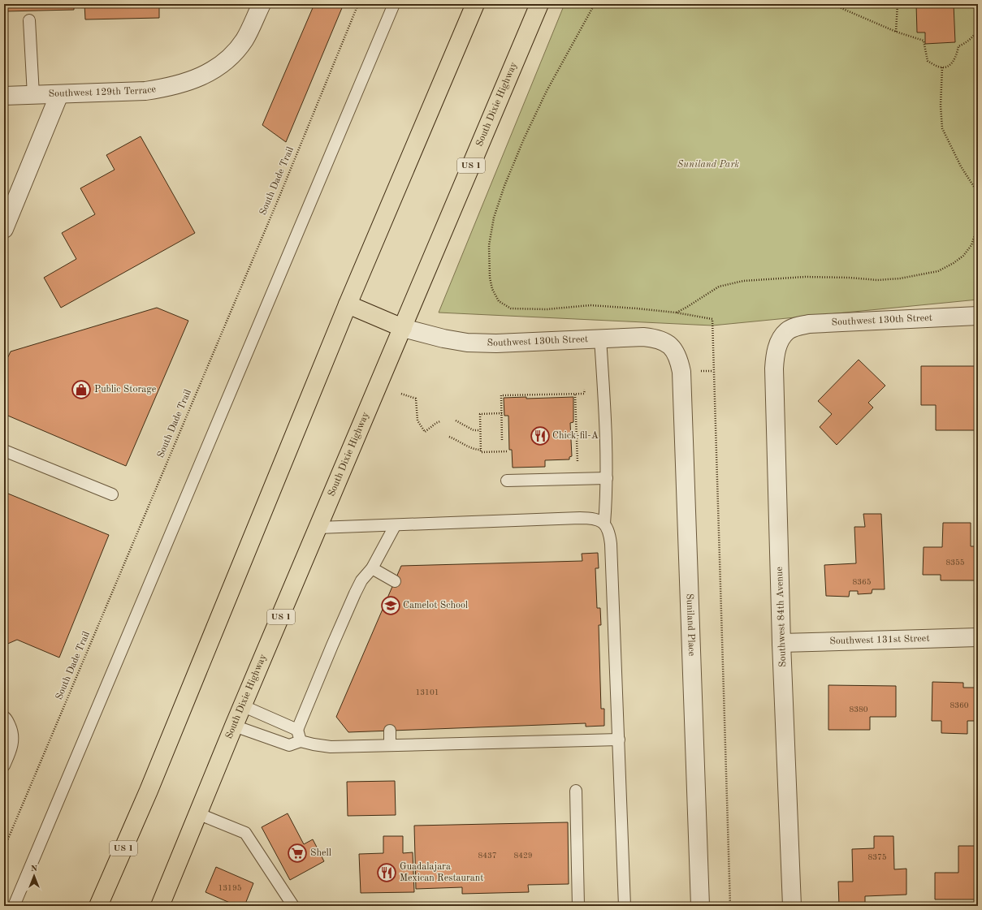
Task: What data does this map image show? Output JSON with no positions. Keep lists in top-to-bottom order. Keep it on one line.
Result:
{"streets":{"highway":["South Dixie Highway","US 1"],"street":["Southwest 129th Terrace","Southwest 130th Street","Southwest 84th Avenue","Suniland Place","Southwest 131st Street"],"path":["South Dade Trail"]},"crossings":[["South Dixie Highway","Southwest 130th Street"],["Southwest 130th Street","Southwest 84th Avenue"],["Southwest 130th Street","Suniland Place"],["Southwest 84th Avenue","Southwest 131st Street"]],"parks":["Suniland Park"],"places":{"shop":["Public Storage"],"restaurant":["Chick-fil-A","Guadalajara Mexican Restaurant"],"school or university":["Camelot School"],"supermarket":["Shell"]},"house_numbers":["8355","8365","13101","8360","8380","8437","8429","8375","13195"],"north":"top"}
